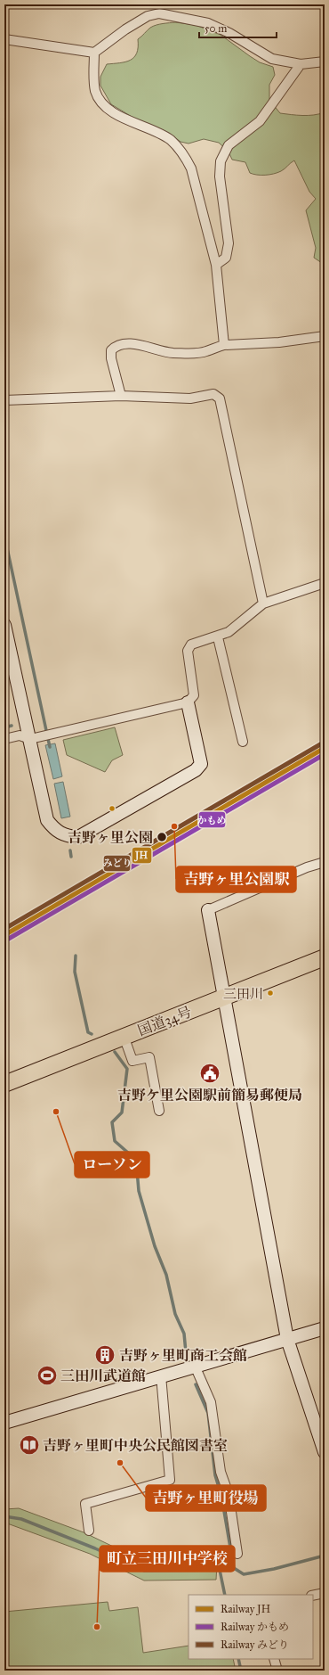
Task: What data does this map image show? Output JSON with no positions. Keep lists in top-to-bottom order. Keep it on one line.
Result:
{"streets":{"highway":["国道34号"]},"places":{"other":["吉野ヶ里公園駅","吉野ヶ里公園","三田川","ローソン","吉野ヶ里町役場","町立三田川中学校"],"public building":["吉野ケ里公園駅前簡易郵便局"],"building":["吉野ヶ里町商工会館"],"sports":["三田川武道館"],"library":["吉野ヶ里町中央公民館図書室"]},"lines":["rail line みどり","rail line JH","rail line かもめ"],"legend":["Railway JH","Railway かもめ","Railway みどり"],"scale_bar":"50 m"}
